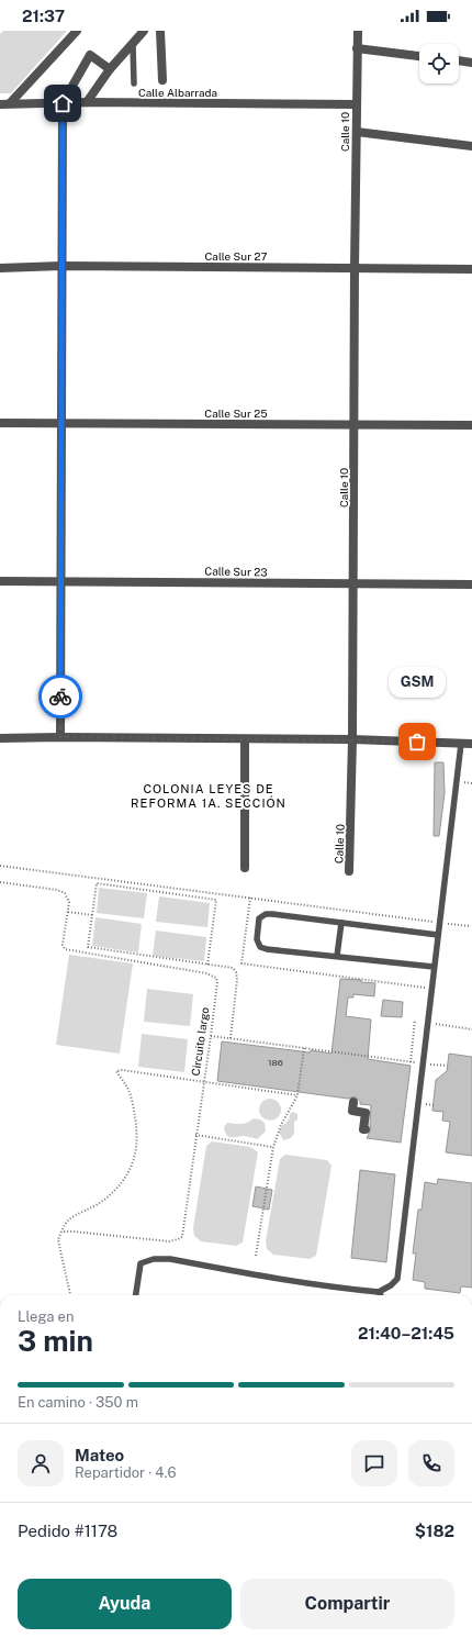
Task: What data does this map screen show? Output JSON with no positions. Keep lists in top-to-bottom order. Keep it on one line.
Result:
{"streets":{"street":["Calle Albarrada","Calle 10","Calle Sur 27","Calle Sur 25","Calle Sur 23"],"path":["Circuito largo"]},"crossings":[["Calle Albarrada","Calle 10"],["Calle 10","Calle Sur 27"],["Calle 10","Calle Sur 25"],["Calle 10","Calle Sur 23"]],"districts":["COLONIA LEYES DE REFORMA 1A. SECCIÓN"],"places":["GSM"],"house_numbers":["186"],"page":{"status":"21:37","bubble":"GSM","heading":["3 min","Llega en","21:40–21:45"],"panel":["Mateo","Repartidor · 4.6","Pedido #1178","$182"],"bar":"En camino · 350 m","buttons":["Ayuda","Compartir"]}}
